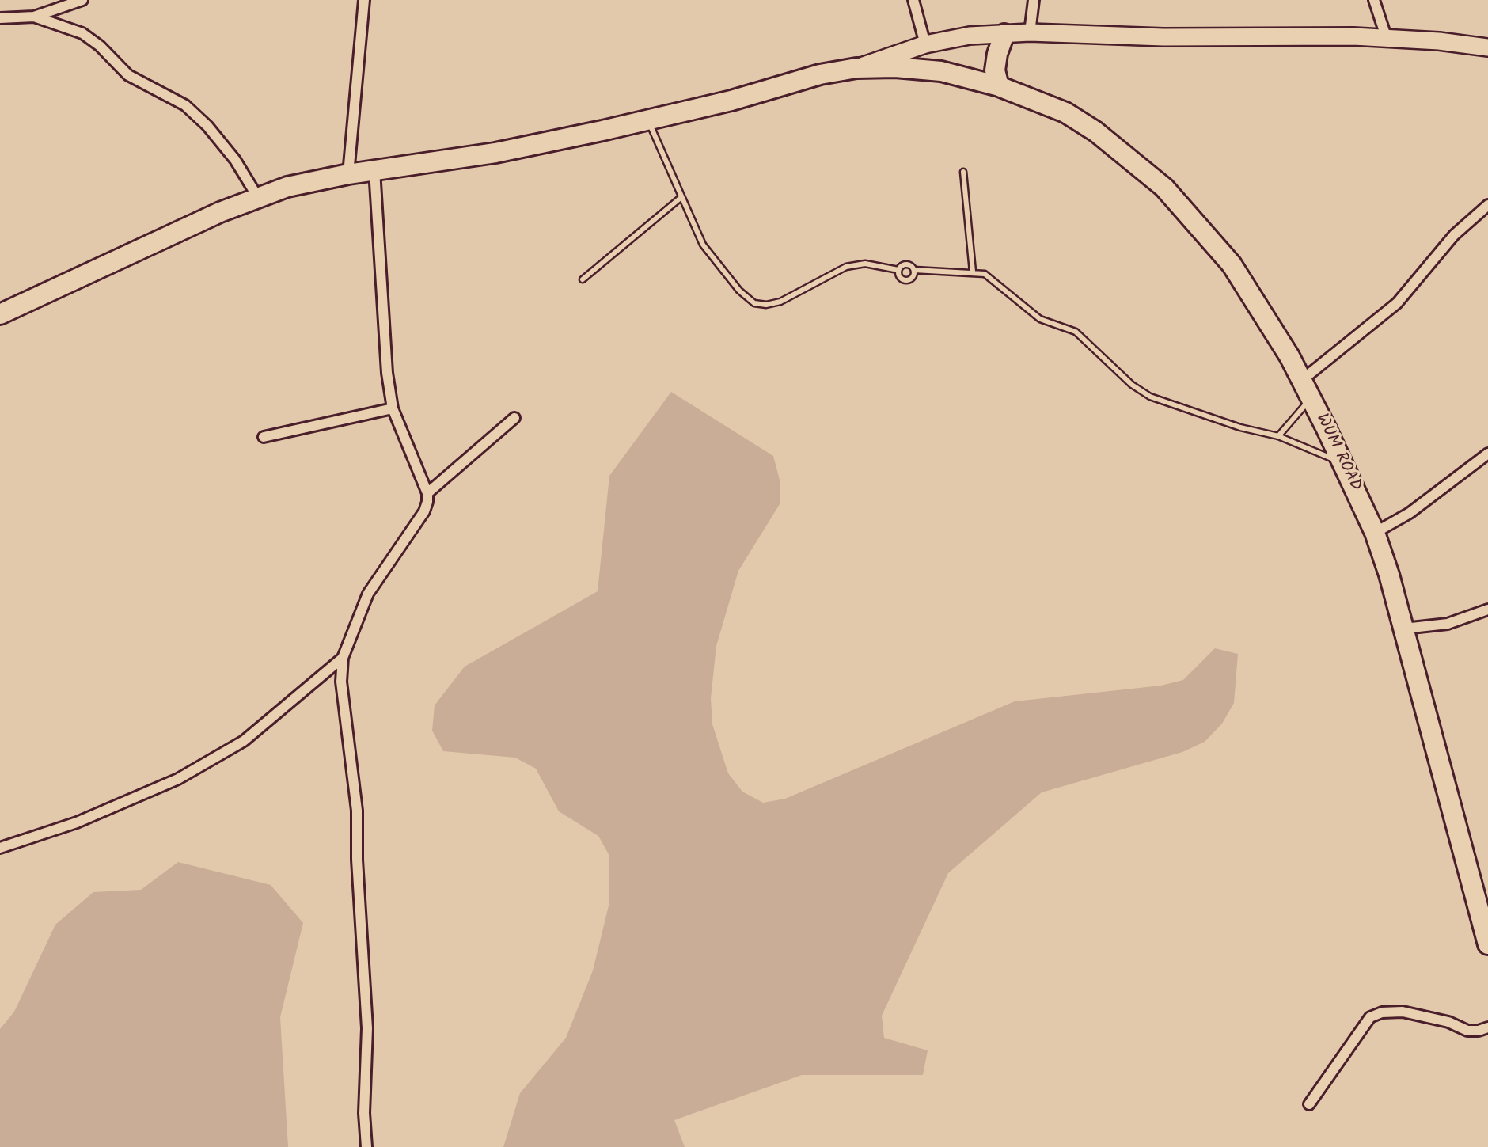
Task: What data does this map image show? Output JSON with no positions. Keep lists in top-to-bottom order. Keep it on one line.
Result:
{"streets":{"highway":["WUM ROAD"]}}
